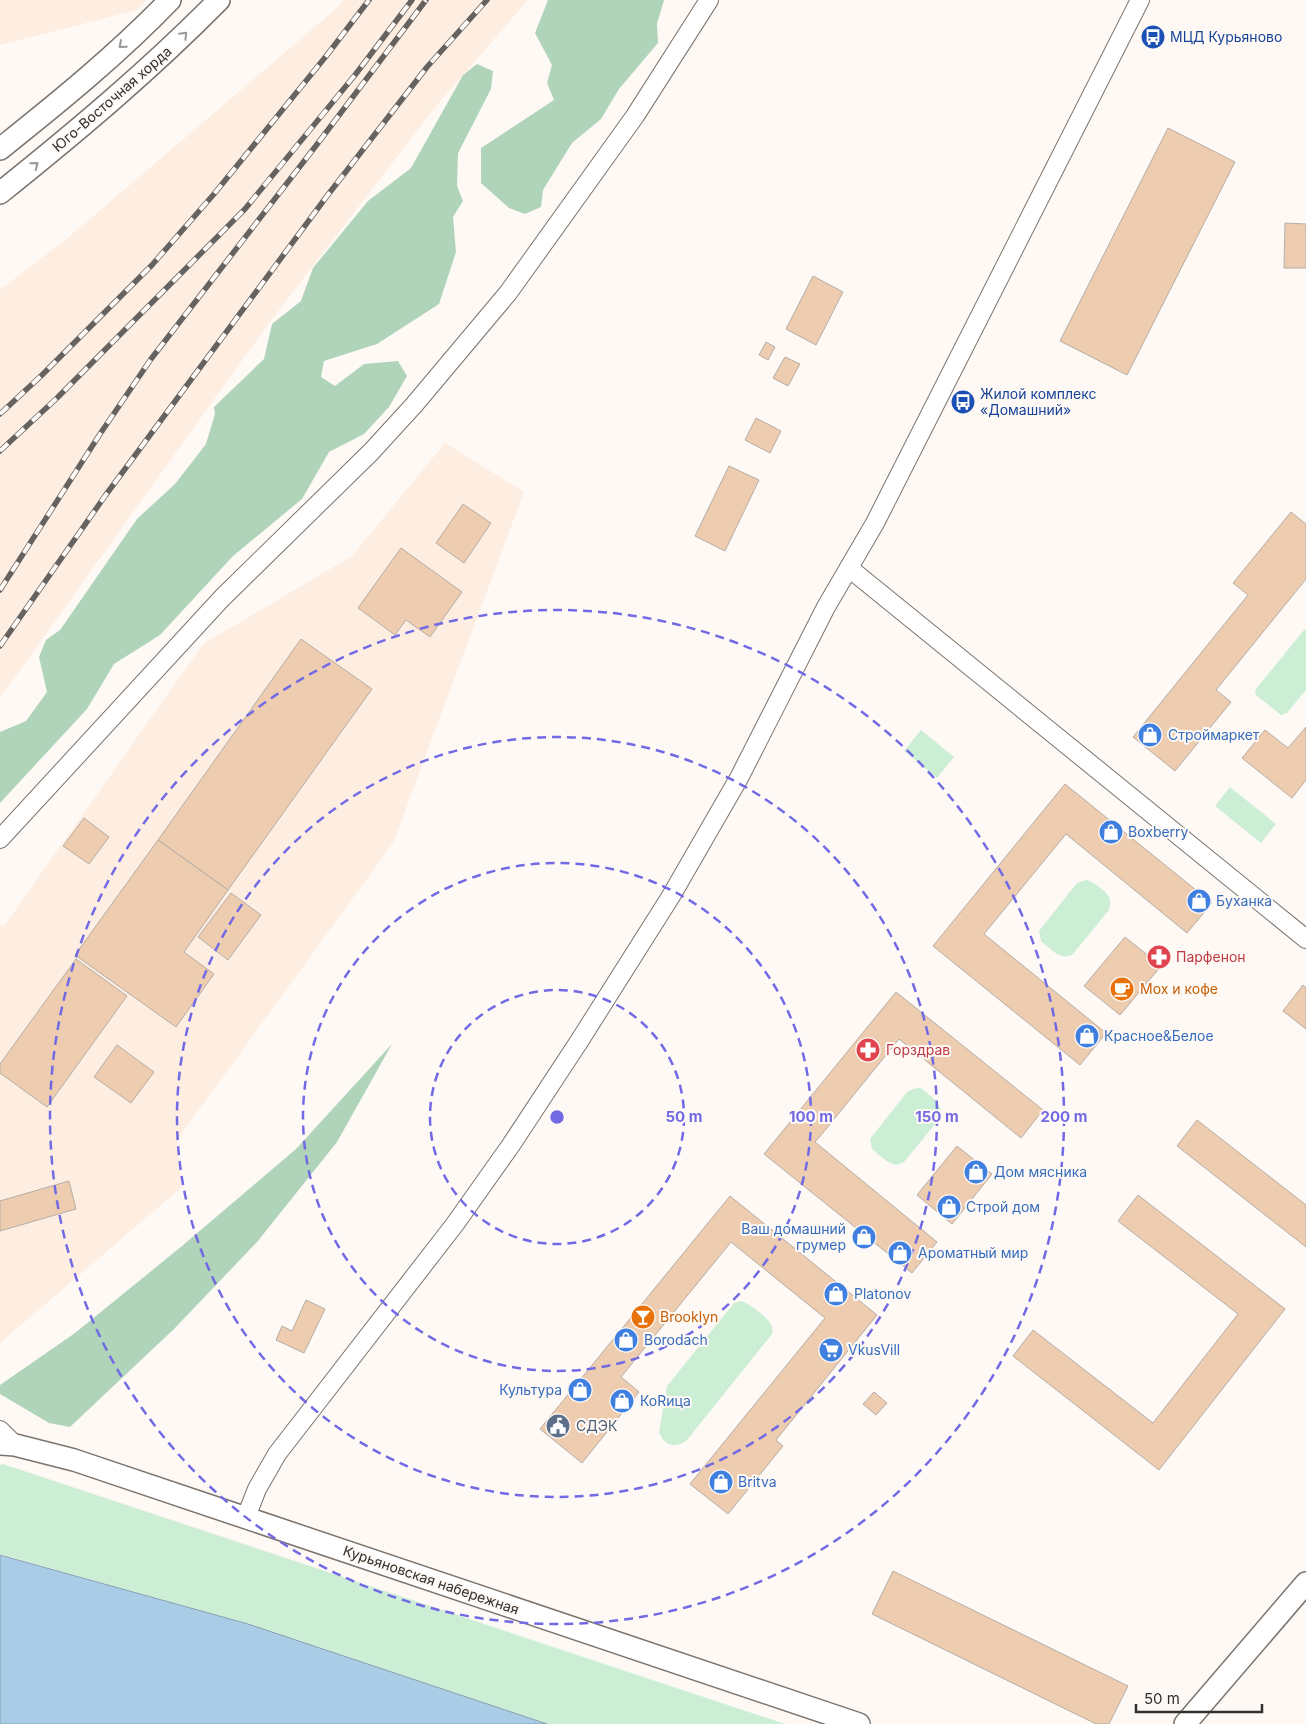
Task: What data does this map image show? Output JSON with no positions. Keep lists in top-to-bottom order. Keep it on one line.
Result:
{"streets":{"main road":["Юго-Восточная хорда","Курьяновская набережная"]},"places":{"bus stop":["МЦД Курьяново","Жилой комплекс «Домашний»"],"shop":["Строймаркет","Boxberry","Буханка","Красное&Белое","Дом мясника","Строй дом","Ваш домашний грумер","Ароматный мир","Platonov","Borodach","Культура","КоRица","Britva"],"pharmacy":["Парфенон","Горздрав"],"cafe":["Мох и кофе"],"bar":["Brooklyn"],"supermarket":["VkusVill"],"public building":["СДЭК"]},"scale_bar":"50 m","rings":["50 m","100 m","150 m","200 m"]}
